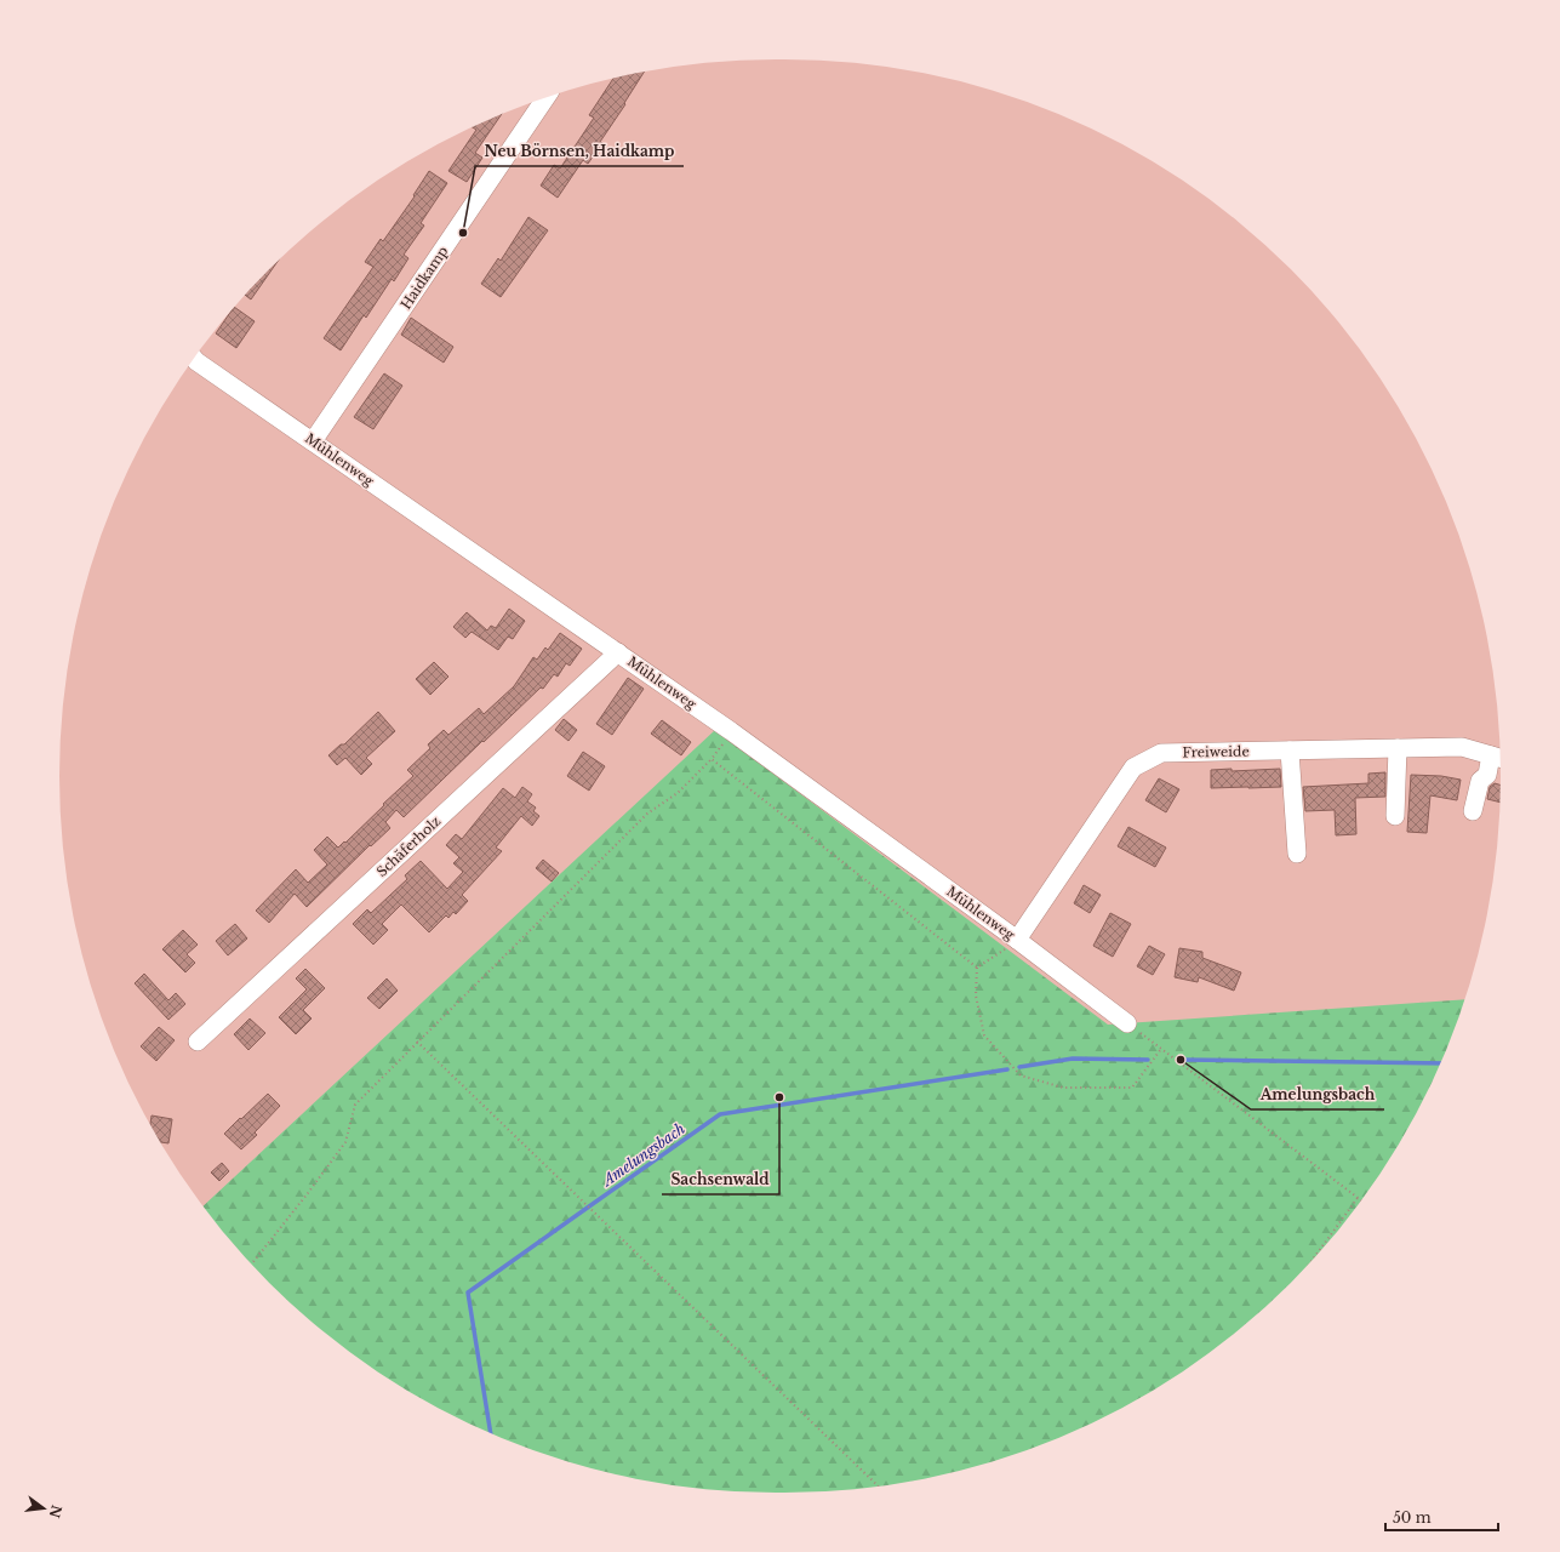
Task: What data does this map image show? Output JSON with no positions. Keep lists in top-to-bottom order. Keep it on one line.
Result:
{"streets":{"street":["Haidkamp","Mühlenweg","Freiweide","Schäferholz"]},"crossings":[["Haidkamp","Mühlenweg"],["Mühlenweg","Freiweide"],["Mühlenweg","Schäferholz"]],"water":["Amelungsbach"],"places":["Neu Börnsen, Haidkamp","Amelungsbach","Sachsenwald"],"scale_bar":"50 m","north":"right"}
